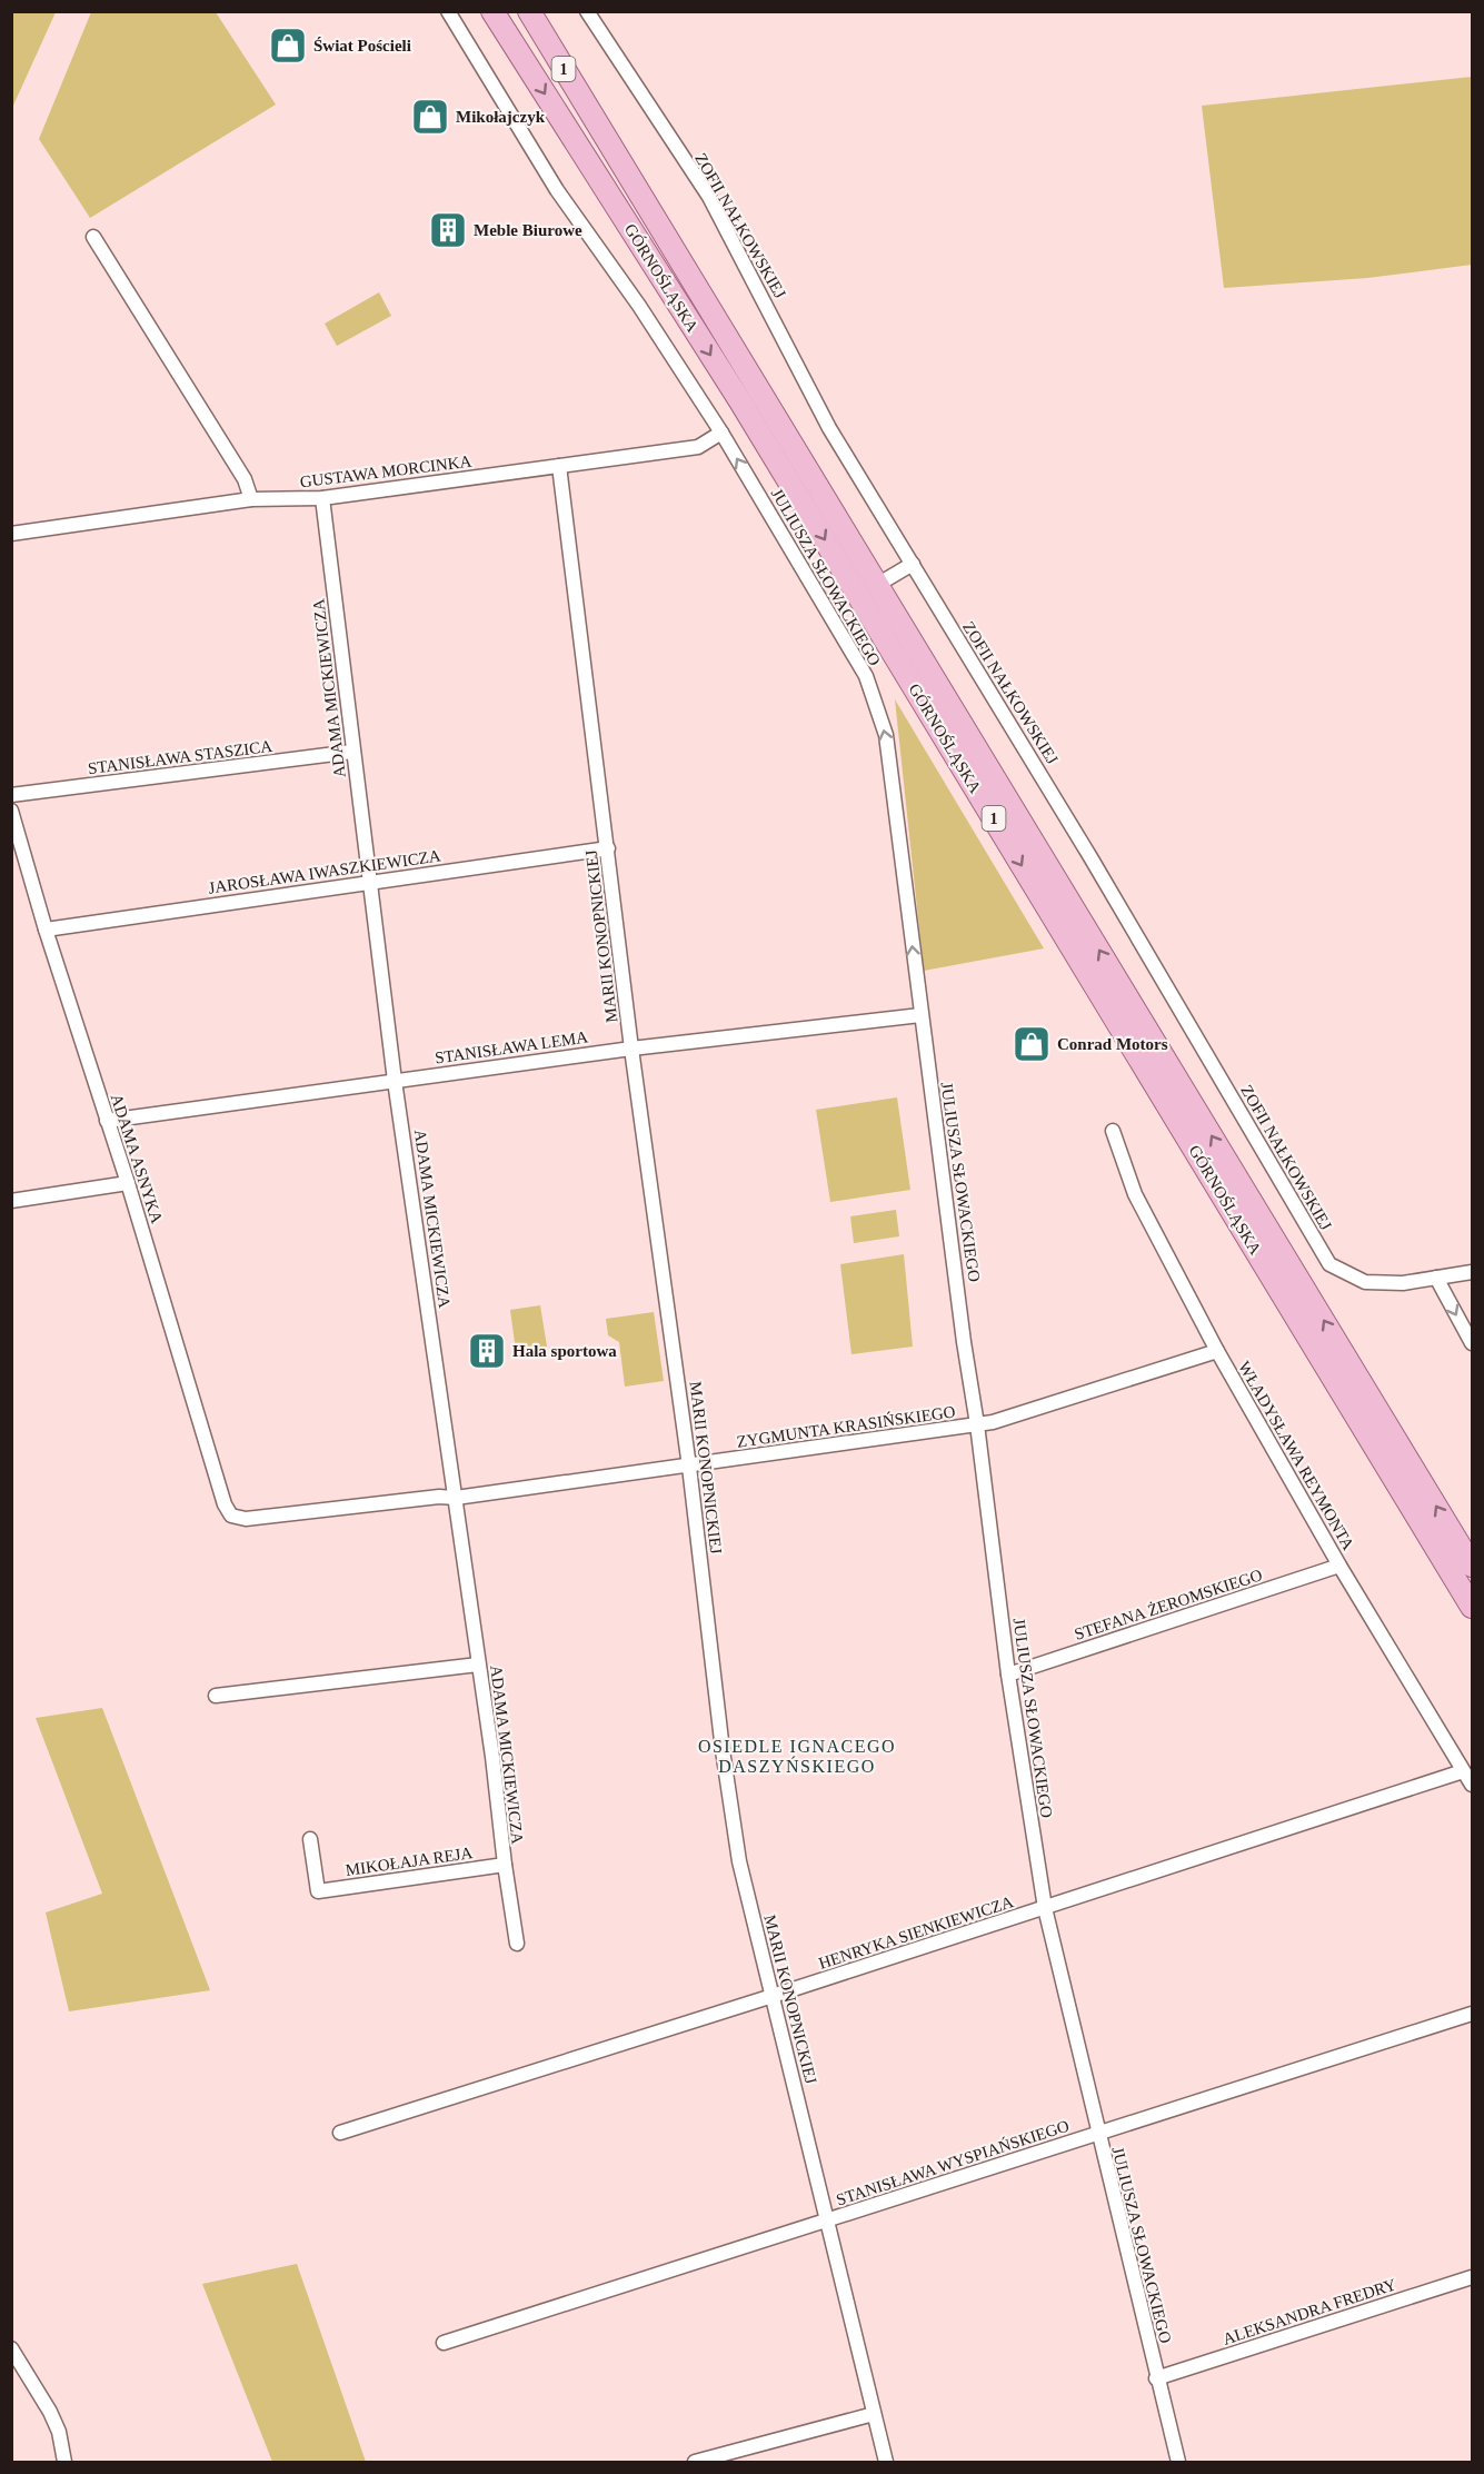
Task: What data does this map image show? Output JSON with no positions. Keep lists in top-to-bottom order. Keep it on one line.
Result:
{"streets":{"main road":["1","GÓRNOŚLĄSKA"],"street":["ZOFII NAŁKOWSKIEJ","GUSTAWA MORCINKA","JULIUSZA SŁOWACKIEGO","ADAMA MICKIEWICZA","STANISŁAWA STASZICA","JAROSŁAWA IWASZKIEWICZA","MARII KONOPNICKIEJ","STANISŁAWA LEMA","ADAMA ASNYKA","ZYGMUNTA KRASIŃSKIEGO","WŁADYSŁAWA REYMONTA","STEFANA ŻEROMSKIEGO","MIKOŁAJA REJA","HENRYKA SIENKIEWICZA","STANISŁAWA WYSPIAŃSKIEGO","ALEKSANDRA FREDRY"]},"crossings":[["GUSTAWA MORCINKA","JULIUSZA SŁOWACKIEGO"],["GUSTAWA MORCINKA","ADAMA MICKIEWICZA"],["GUSTAWA MORCINKA","MARII KONOPNICKIEJ"],["JULIUSZA SŁOWACKIEGO","STANISŁAWA LEMA"],["JULIUSZA SŁOWACKIEGO","ZYGMUNTA KRASIŃSKIEGO"],["JULIUSZA SŁOWACKIEGO","STEFANA ŻEROMSKIEGO"],["JULIUSZA SŁOWACKIEGO","HENRYKA SIENKIEWICZA"],["JULIUSZA SŁOWACKIEGO","STANISŁAWA WYSPIAŃSKIEGO"],["JULIUSZA SŁOWACKIEGO","ALEKSANDRA FREDRY"],["ADAMA MICKIEWICZA","STANISŁAWA STASZICA"],["ADAMA MICKIEWICZA","JAROSŁAWA IWASZKIEWICZA"],["ADAMA MICKIEWICZA","STANISŁAWA LEMA"],["ADAMA MICKIEWICZA","ZYGMUNTA KRASIŃSKIEGO"],["ADAMA MICKIEWICZA","MIKOŁAJA REJA"],["JAROSŁAWA IWASZKIEWICZA","MARII KONOPNICKIEJ"],["JAROSŁAWA IWASZKIEWICZA","ADAMA ASNYKA"],["MARII KONOPNICKIEJ","STANISŁAWA LEMA"],["MARII KONOPNICKIEJ","ZYGMUNTA KRASIŃSKIEGO"],["MARII KONOPNICKIEJ","HENRYKA SIENKIEWICZA"],["MARII KONOPNICKIEJ","STANISŁAWA WYSPIAŃSKIEGO"],["STANISŁAWA LEMA","ADAMA ASNYKA"],["ADAMA ASNYKA","ZYGMUNTA KRASIŃSKIEGO"],["ZYGMUNTA KRASIŃSKIEGO","WŁADYSŁAWA REYMONTA"],["WŁADYSŁAWA REYMONTA","STEFANA ŻEROMSKIEGO"],["WŁADYSŁAWA REYMONTA","HENRYKA SIENKIEWICZA"]],"districts":["OSIEDLE IGNACEGO DASZYŃSKIEGO"],"places":{"shop":["Świat Pościeli","Mikołajczyk","Conrad Motors"],"building":["Meble Biurowe","Hala sportowa"]}}
